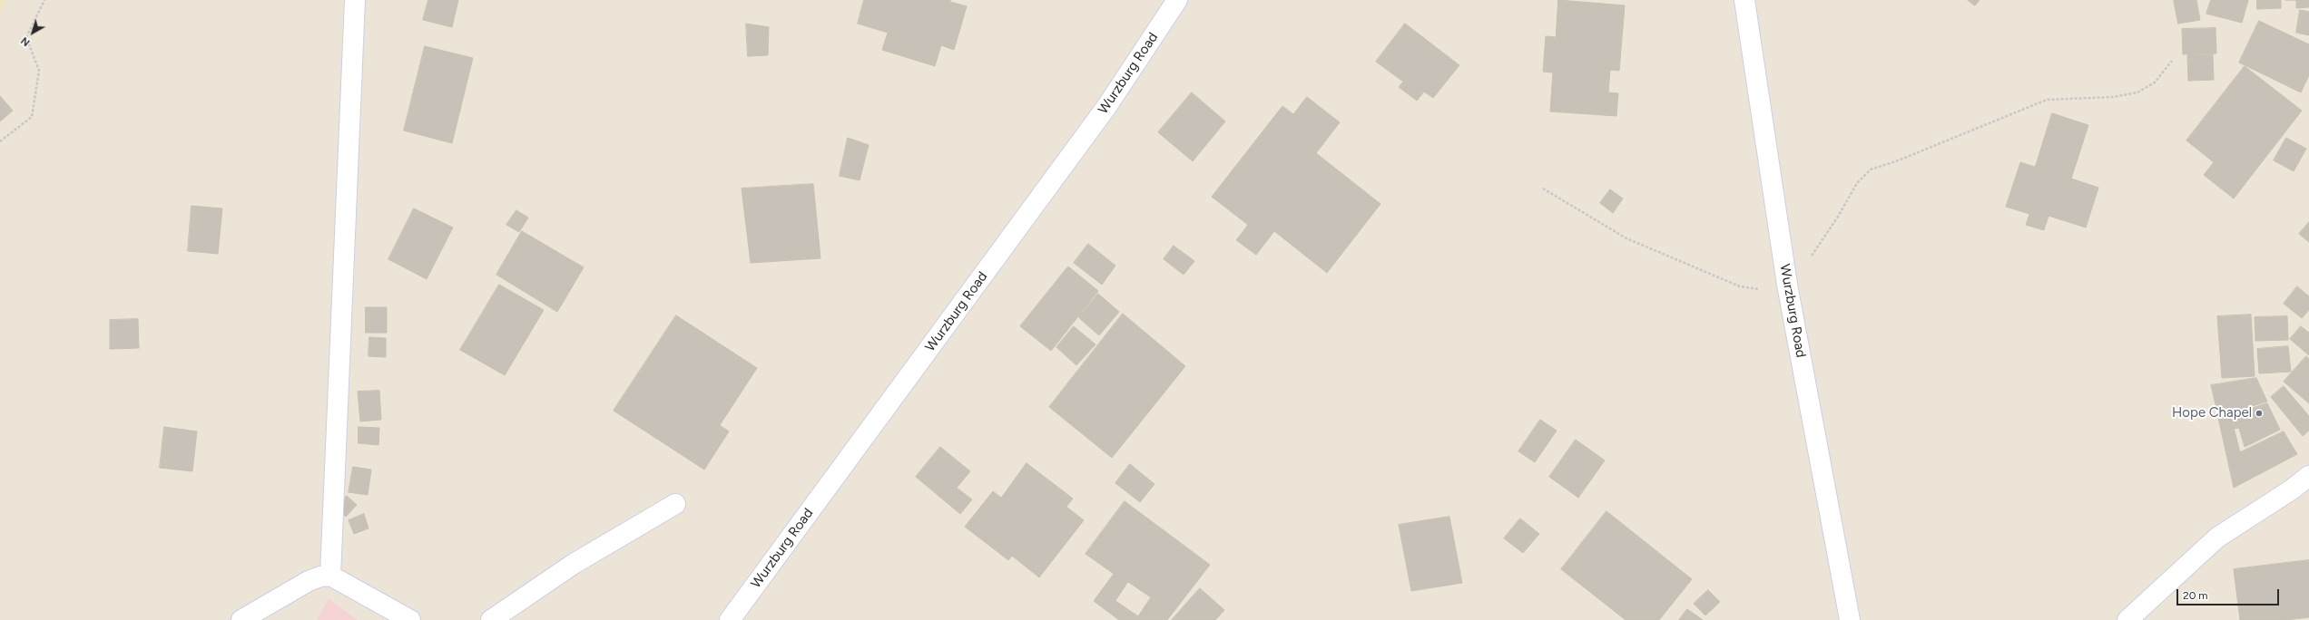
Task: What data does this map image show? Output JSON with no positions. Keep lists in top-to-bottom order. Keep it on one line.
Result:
{"streets":{"street":["Wurzburg Road"]},"places":["Hope Chapel"],"scale_bar":"20 m","north":"bottom left"}
